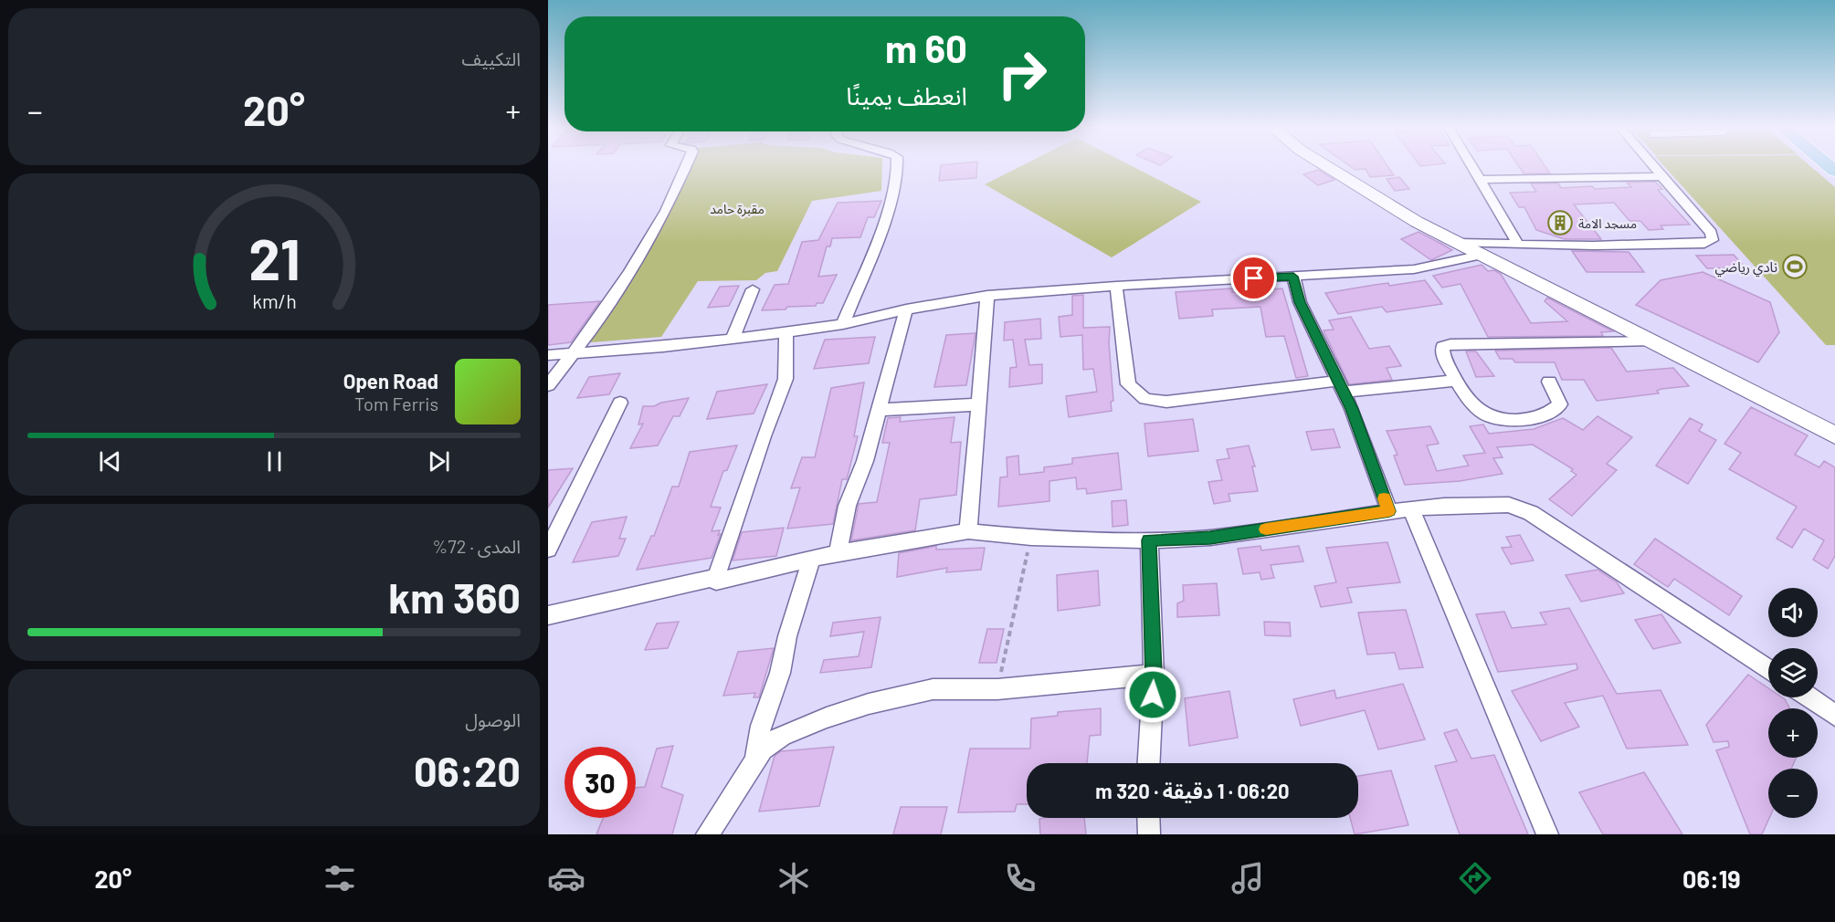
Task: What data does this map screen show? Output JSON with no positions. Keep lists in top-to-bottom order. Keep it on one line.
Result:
{"parks":["مقبرة حامد"],"places":{"building":["مسجد الامة"],"sports":["نادي رياضي"]},"page":{"tile":["التكييف",["المدى · 72%","360 km"],["الوصول","06:20"]],"turn":["60 m","انعطف يمينًا"],"heat":["−","20°","+"],"song":["Open Road","Tom Ferris"],"map_buttons":["+","−"],"limit":"30","trip":"06:20 · 1 دقيقة · 320 m","tabs":["06:19","20°"],"gauge":["21","km/h"]}}
